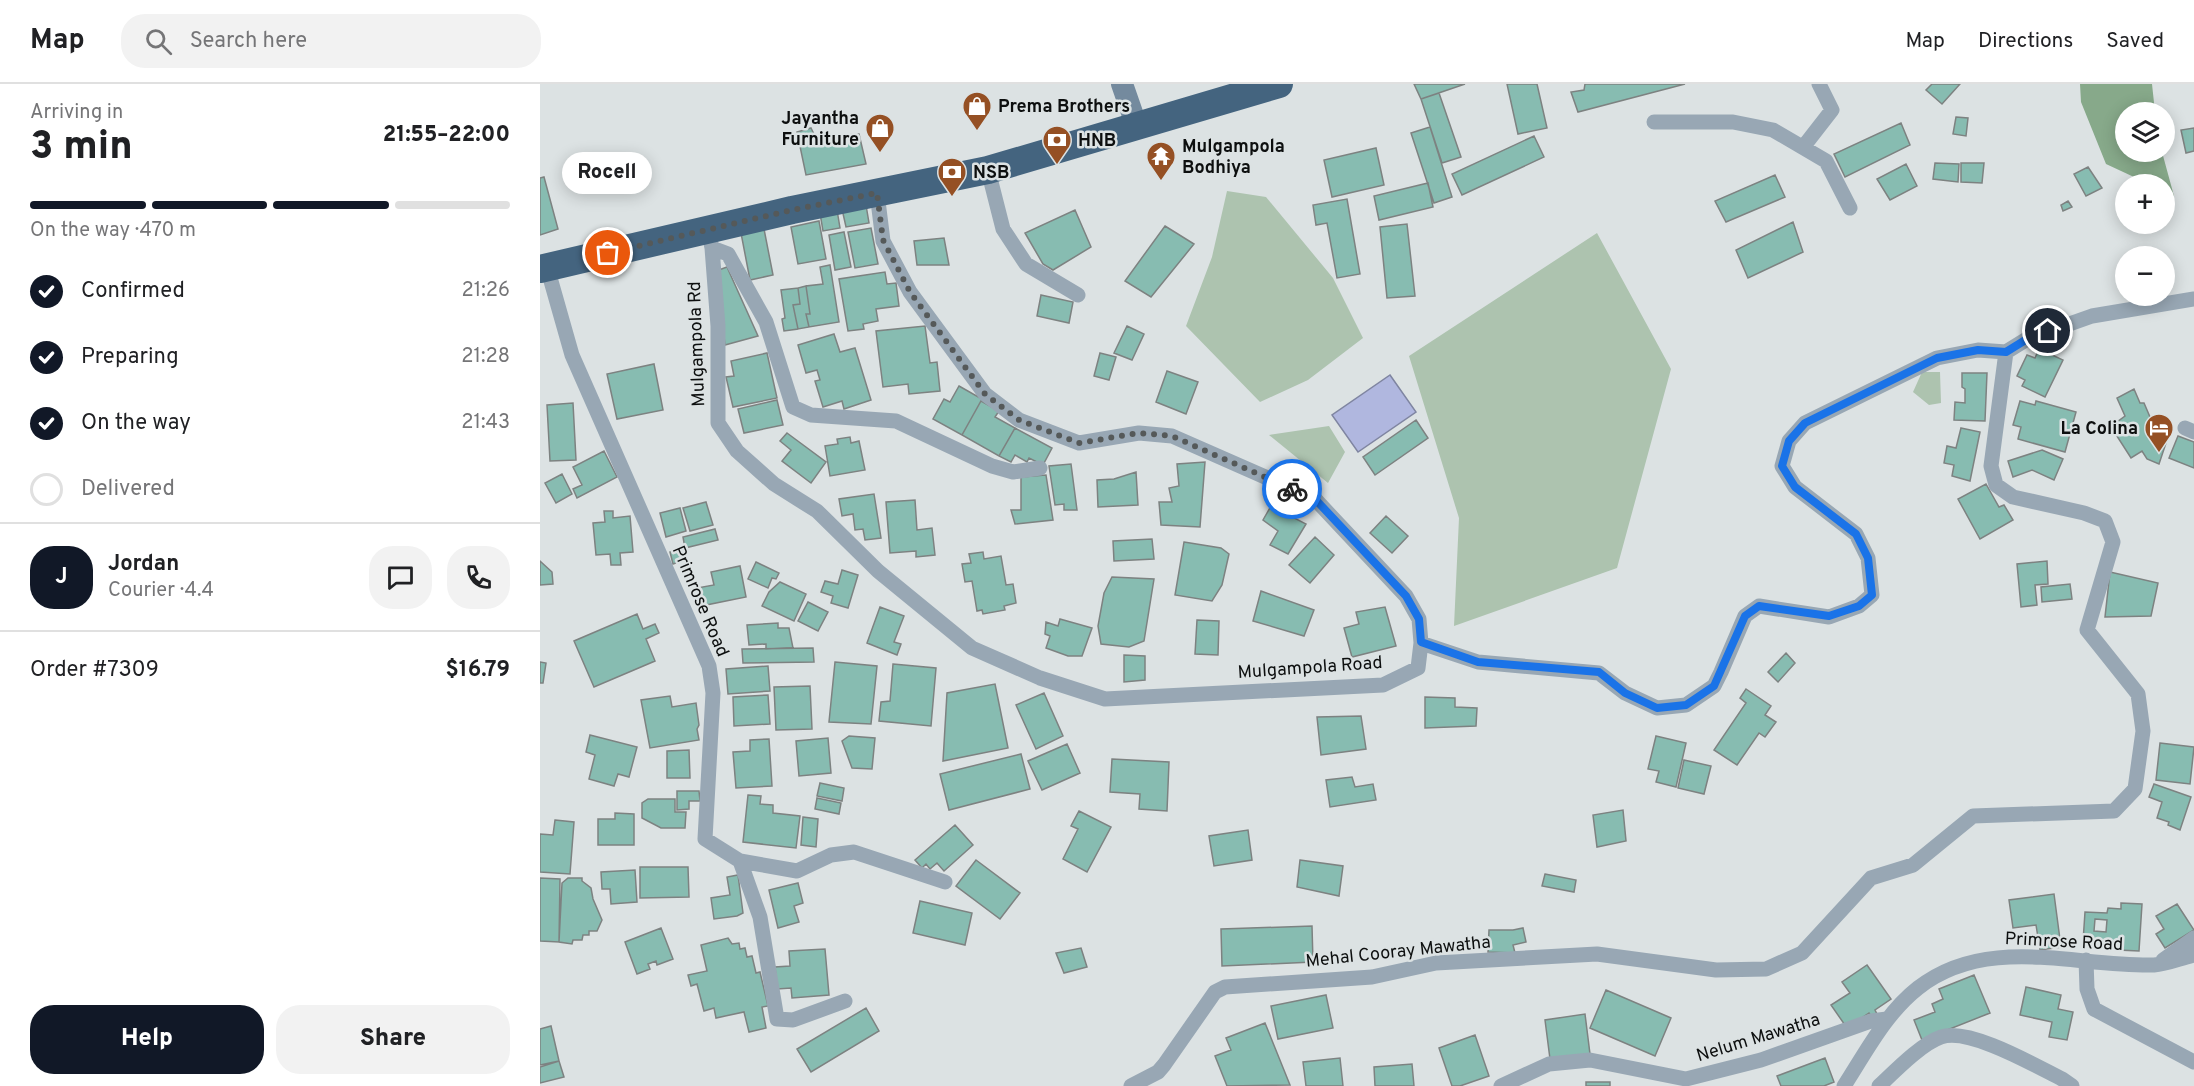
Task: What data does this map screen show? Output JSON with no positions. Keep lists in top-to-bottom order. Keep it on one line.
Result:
{"streets":{"street":["Mulgampola Rd","Primrose Road","Mulgampola Road","Mehal Cooray Mawatha","Nelum Mawatha"]},"crossings":[["Mulgampola Rd","Mulgampola Road"],["Primrose Road","Nelum Mawatha"]],"places":{"shop":["Prema Brothers","Jayantha Furniture"],"bank":["HNB","NSB"],"temple":["Mulgampola Bodhiya"],"other":["Rocell"],"hotel":["La Colina"]},"page":{"header":"Map","search":"Search here","nav":["Map","Directions","Saved"],"heading":["3 min","Arriving in","21:55–22:00"],"panel":["Jordan","Courier · 4.4","Order #7309","$16.79"],"map_buttons":["+","−"],"bubble":"Rocell","bar":"On the way · 470 m","list":[["Confirmed","21:26"],["Preparing","21:28"],["On the way","21:43"],"Delivered"],"round":"J","buttons":["Help","Share"]}}
